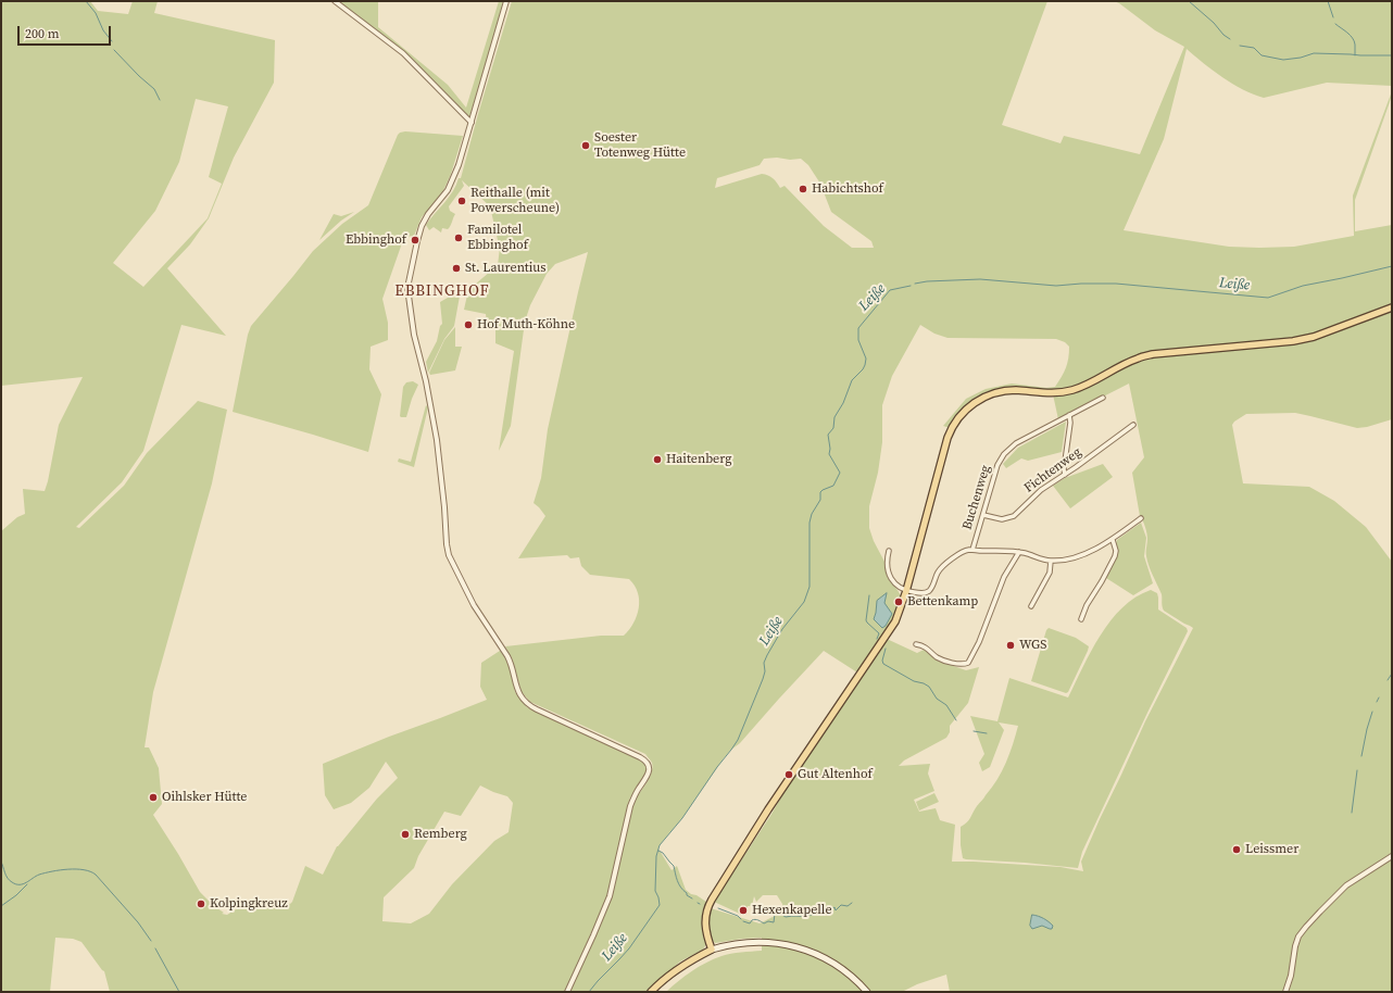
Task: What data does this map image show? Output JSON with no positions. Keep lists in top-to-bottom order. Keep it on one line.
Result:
{"streets":{"street":["Fichtenweg","Buchenweg"]},"crossings":[["Fichtenweg","Buchenweg"]],"districts":["EBBINGHOF"],"water":["Leiße"],"places":["Soester Totenweg Hütte","Habichtshof","Reithalle (mit Powerscheune)","Familotel Ebbinghof","Ebbinghof","St. Laurentius","Hof Muth-Köhne","Haitenberg","Bettenkamp","WGS","Gut Altenhof","Oihlsker Hütte","Remberg","Leissmer","Kolpingkreuz","Hexenkapelle"],"scale_bar":"200 m"}
